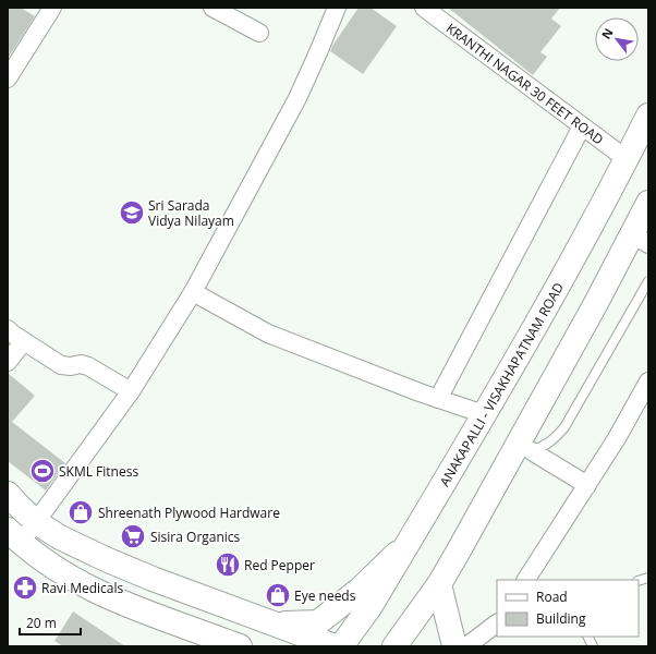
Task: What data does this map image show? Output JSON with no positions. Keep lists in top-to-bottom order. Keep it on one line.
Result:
{"streets":{"main road":["ANAKAPALLI - VISAKHAPATNAM ROAD"],"street":["KRANTHI NAGAR 30 FEET ROAD"]},"crossings":[["KRANTHI NAGAR 30 FEET ROAD","ANAKAPALLI - VISAKHAPATNAM ROAD"]],"places":{"school or university":["Sri Sarada Vidya Nilayam"],"sports":["SKML Fitness"],"shop":["Shreenath Plywood Hardware","Eye needs"],"supermarket":["Sisira Organics"],"restaurant":["Red Pepper"],"pharmacy":["Ravi Medicals"]},"legend":["Road","Building"],"scale_bar":"20 m","north":"top left"}
